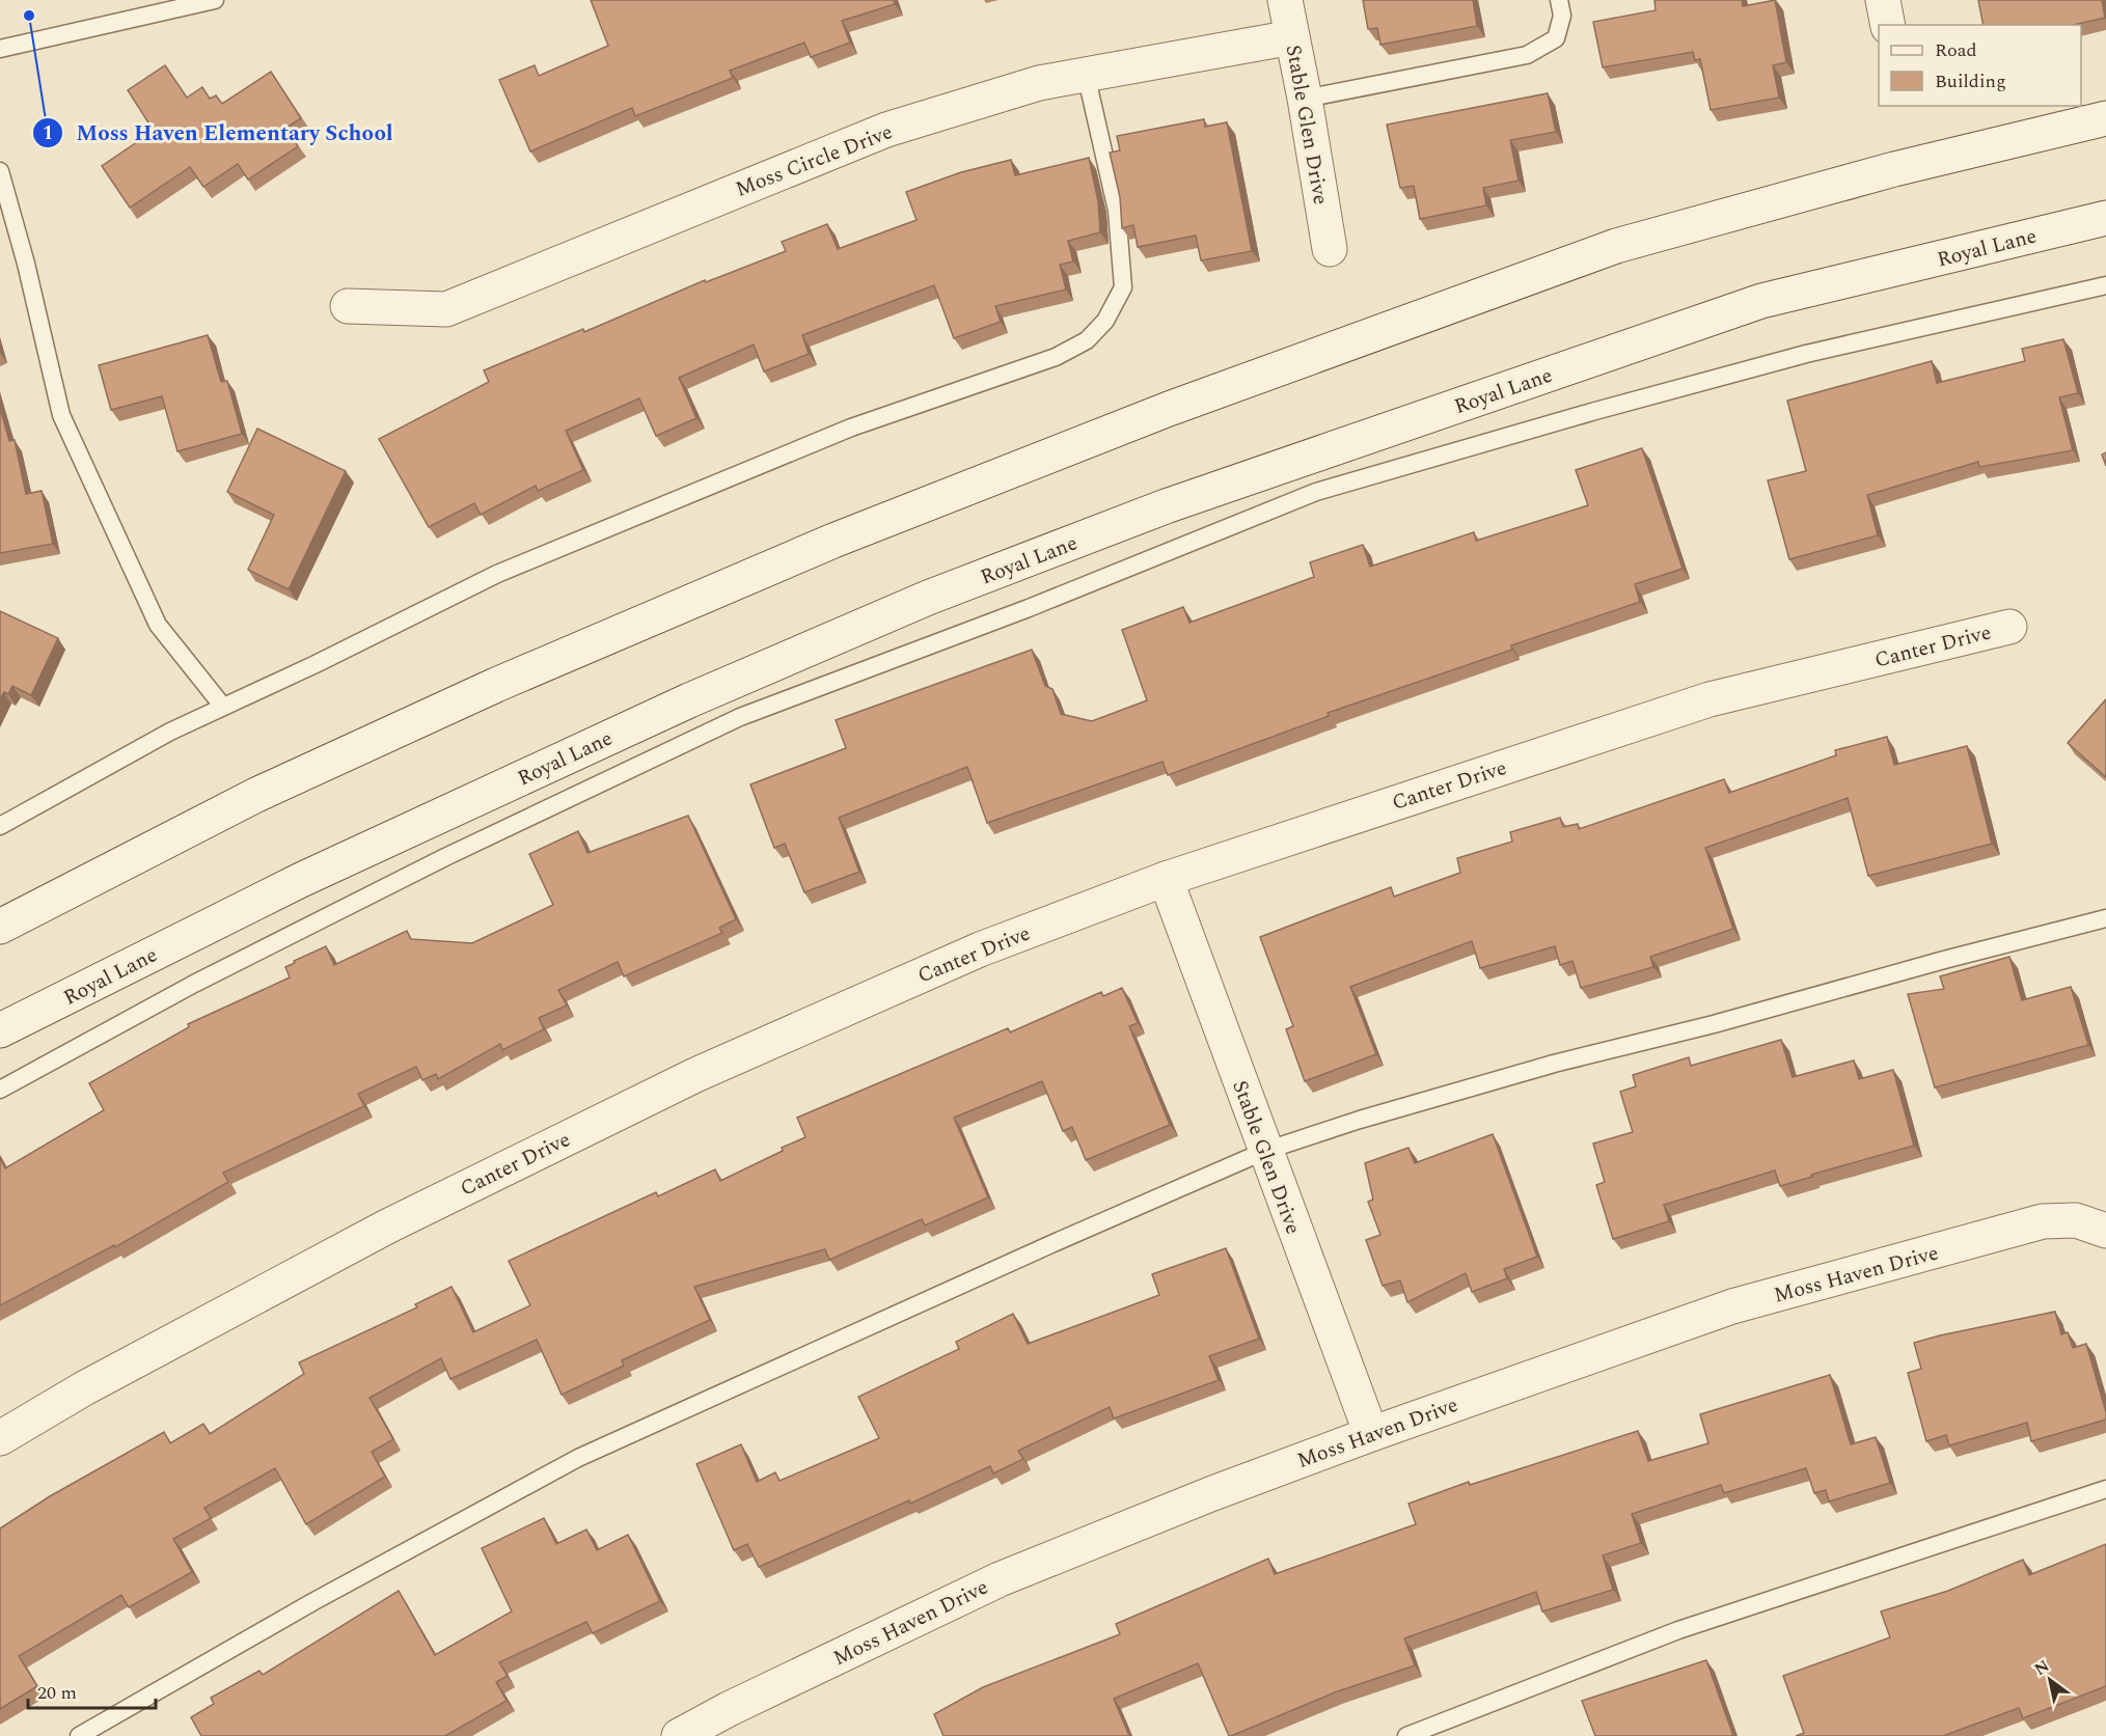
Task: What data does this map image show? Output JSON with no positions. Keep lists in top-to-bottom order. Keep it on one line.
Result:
{"streets":{"street":["Stable Glen Drive","Moss Circle Drive","Royal Lane","Canter Drive","Moss Haven Drive"]},"crossings":[["Stable Glen Drive","Moss Circle Drive"],["Stable Glen Drive","Canter Drive"],["Stable Glen Drive","Moss Haven Drive"]],"places":["Moss Haven Elementary School"],"legend":["Road","Building"],"scale_bar":"20 m","north":"top left"}
